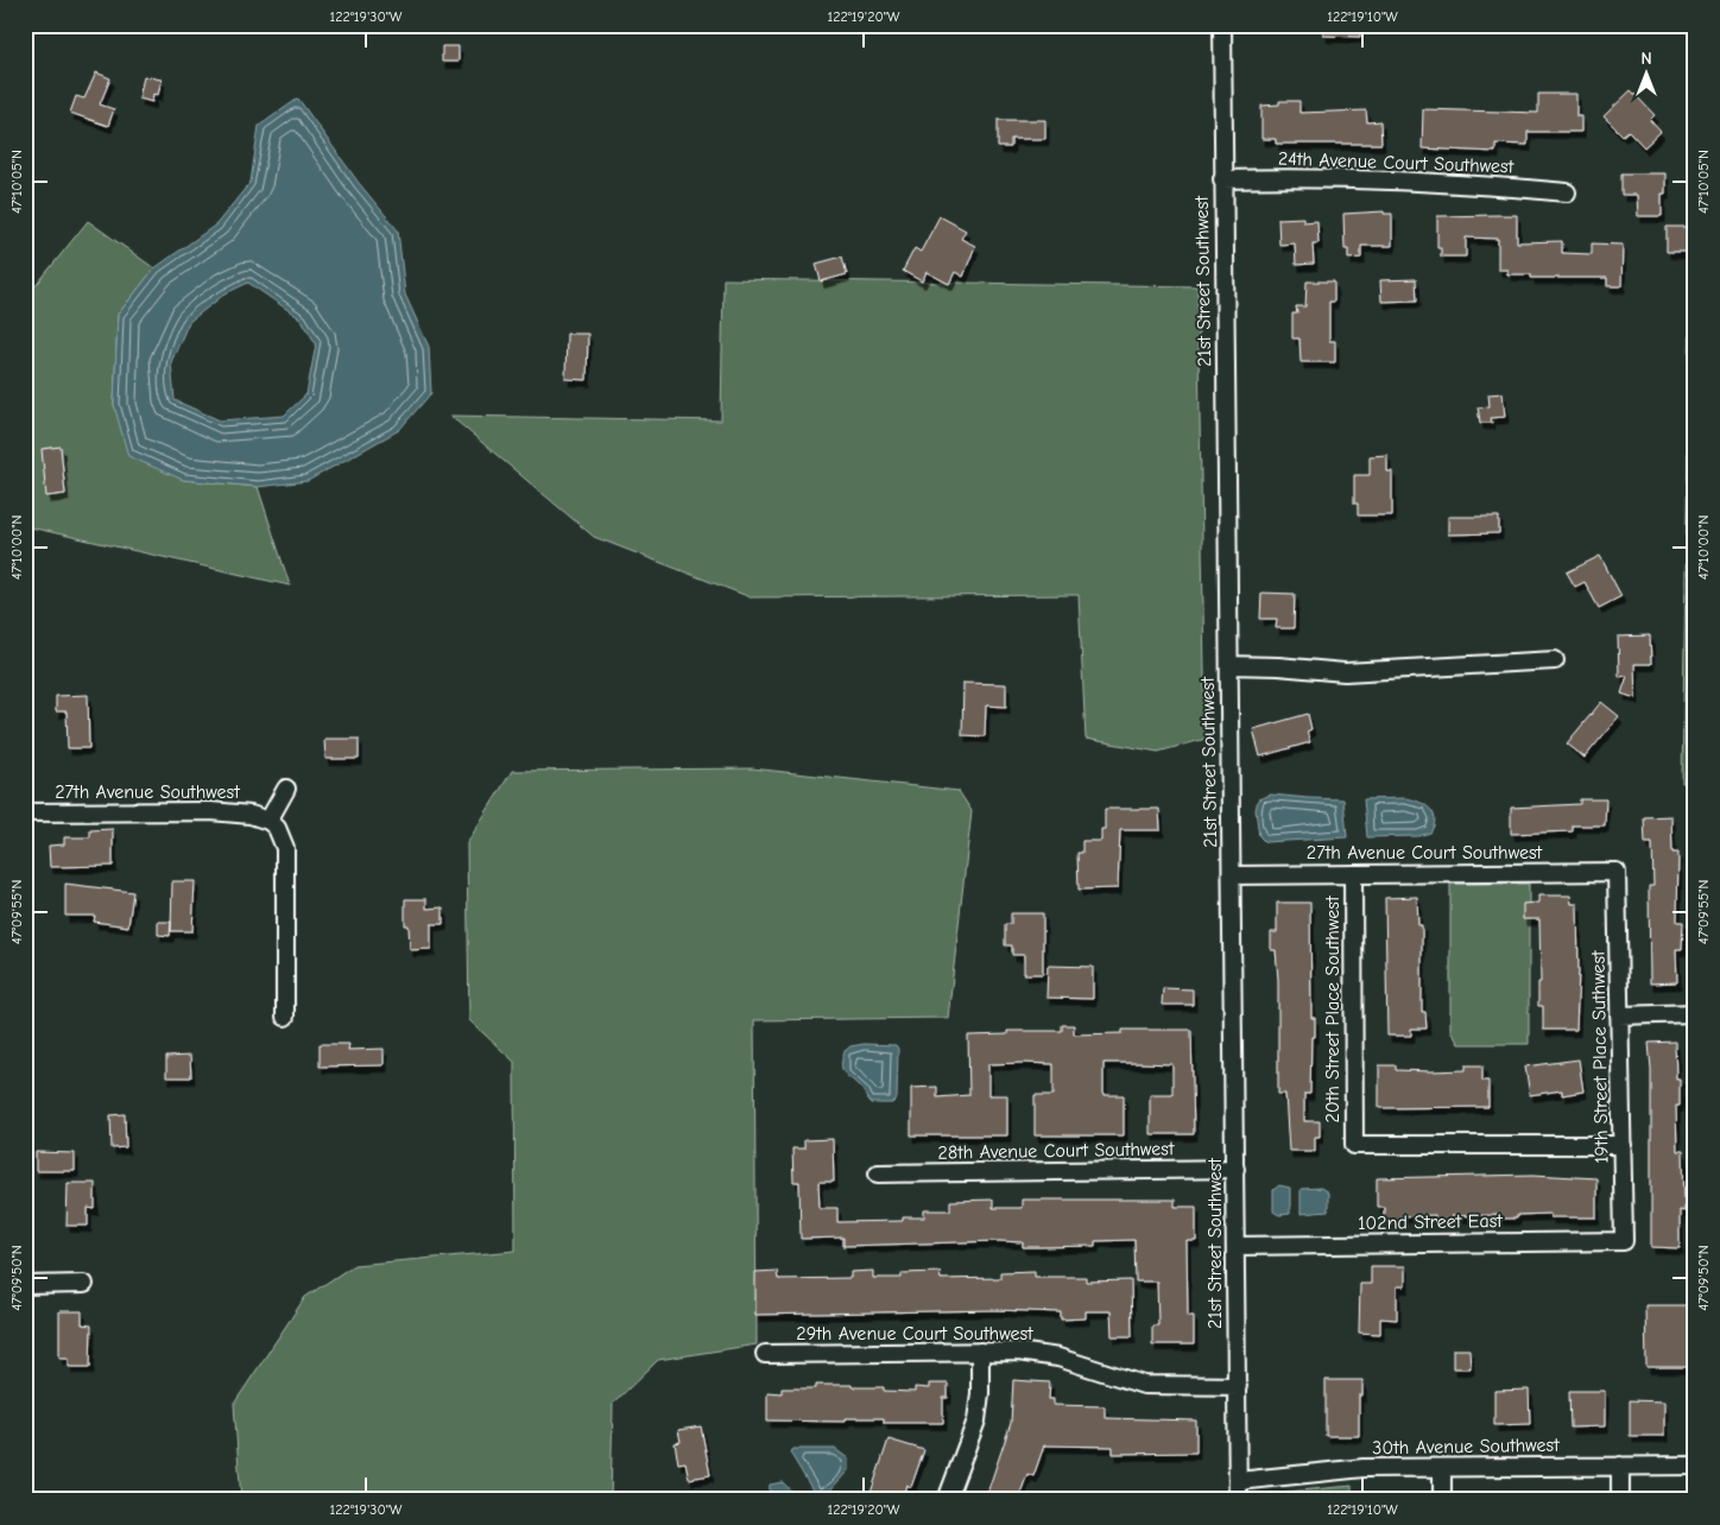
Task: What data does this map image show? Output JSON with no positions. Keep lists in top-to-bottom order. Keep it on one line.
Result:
{"streets":{"street":["24th Avenue Court Southwest","21st Street Southwest","27th Avenue Southwest","27th Avenue Court Southwest","20th Street Place Southwest","19th Street Place Suthwest","28th Avenue Court Southwest","102nd Street East","29th Avenue Court Southwest","30th Avenue Southwest"]},"crossings":[["24th Avenue Court Southwest","21st Street Southwest"],["21st Street Southwest","27th Avenue Court Southwest"],["21st Street Southwest","28th Avenue Court Southwest"],["21st Street Southwest","102nd Street East"],["21st Street Southwest","29th Avenue Court Southwest"],["21st Street Southwest","30th Avenue Southwest"],["27th Avenue Court Southwest","20th Street Place Southwest"],["27th Avenue Court Southwest","19th Street Place Suthwest"],["20th Street Place Southwest","19th Street Place Suthwest"],["19th Street Place Suthwest","102nd Street East"]],"north":"top","coordinates":["122°19'30\"W","122°19'20\"W","122°19'10\"W","47°10'05\"N","47°10'00\"N","47°09'55\"N","47°09'50\"N"]}
